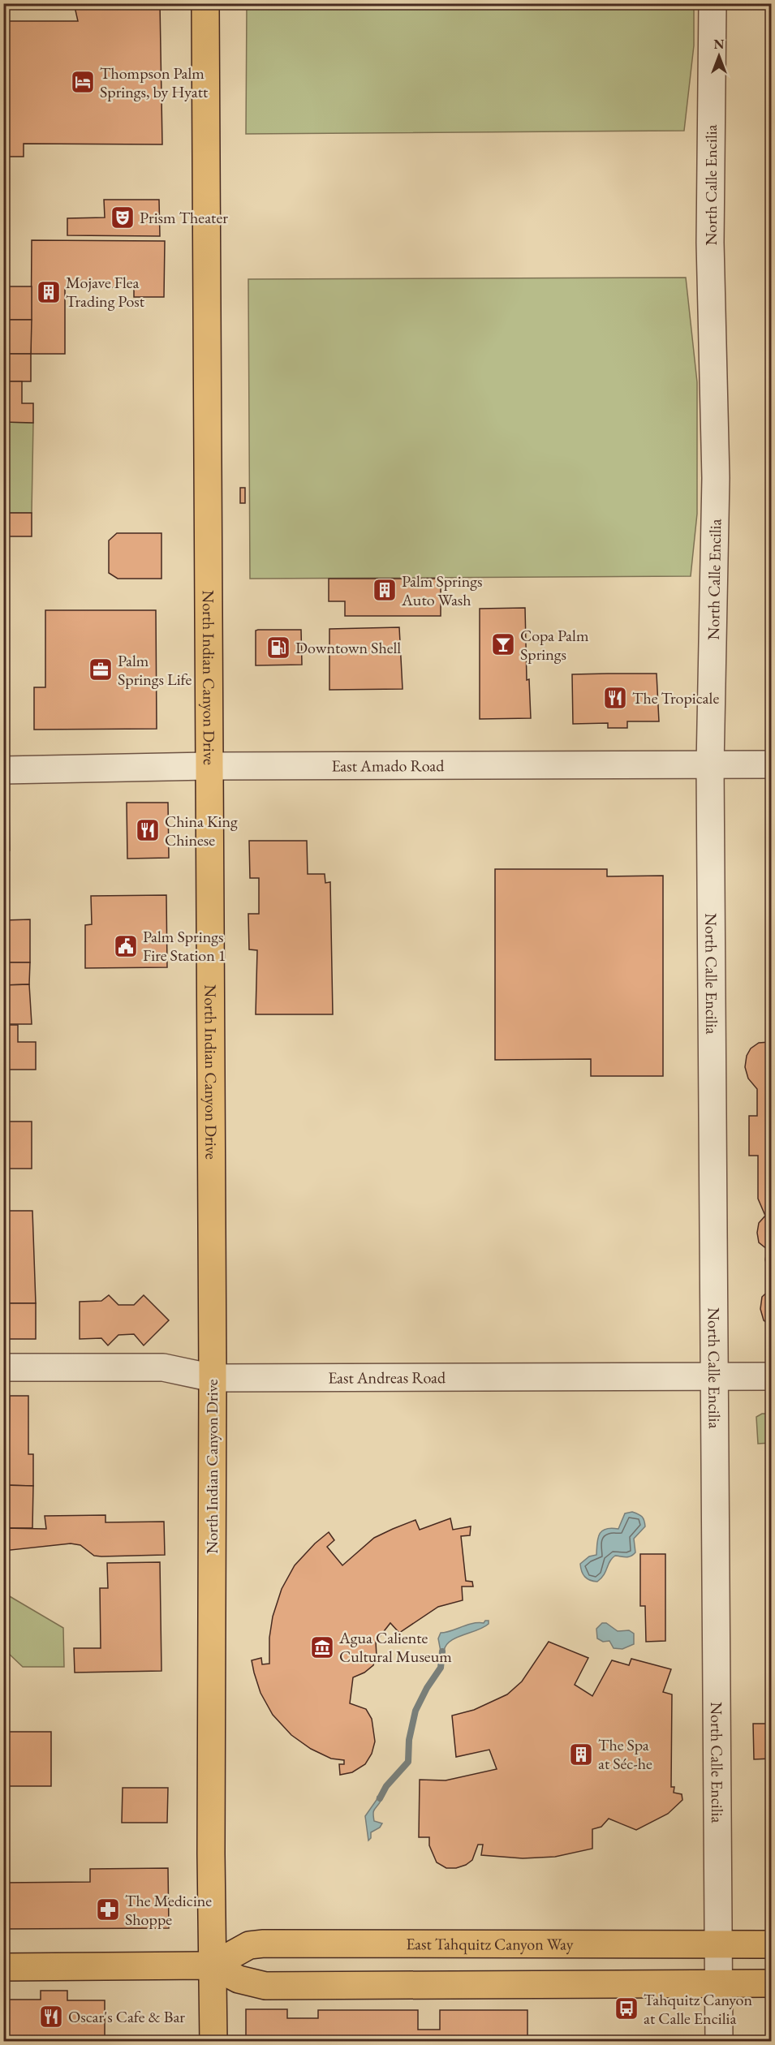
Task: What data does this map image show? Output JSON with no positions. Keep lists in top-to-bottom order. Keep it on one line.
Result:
{"streets":{"main road":["North Indian Canyon Drive","East Tahquitz Canyon Way"],"street":["North Calle Encilia","East Amado Road","East Andreas Road"]},"crossings":[["North Calle Encilia","East Amado Road"],["North Calle Encilia","East Andreas Road"],["North Calle Encilia","East Tahquitz Canyon Way"],["North Indian Canyon Drive","East Amado Road"],["North Indian Canyon Drive","East Andreas Road"],["North Indian Canyon Drive","East Tahquitz Canyon Way"]],"places":{"hotel":["Thompson Palm Springs, by Hyatt"],"theatre":["Prism Theater"],"building":["Mojave Flea Trading Post","Palm Springs Auto Wash","The Spa at Séc-he"],"bar":["Copa Palm Springs"],"fuel station":["Downtown Shell"],"office":["Palm Springs Life"],"restaurant":["The Tropicale","China King Chinese","Oscar's Cafe & Bar"],"public building":["Palm Springs Fire Station 1"],"museum":["Agua Caliente Cultural Museum"],"pharmacy":["The Medicine Shoppe"],"bus stop":["Tahquitz Canyon at Calle Encilia"]},"north":"top"}
